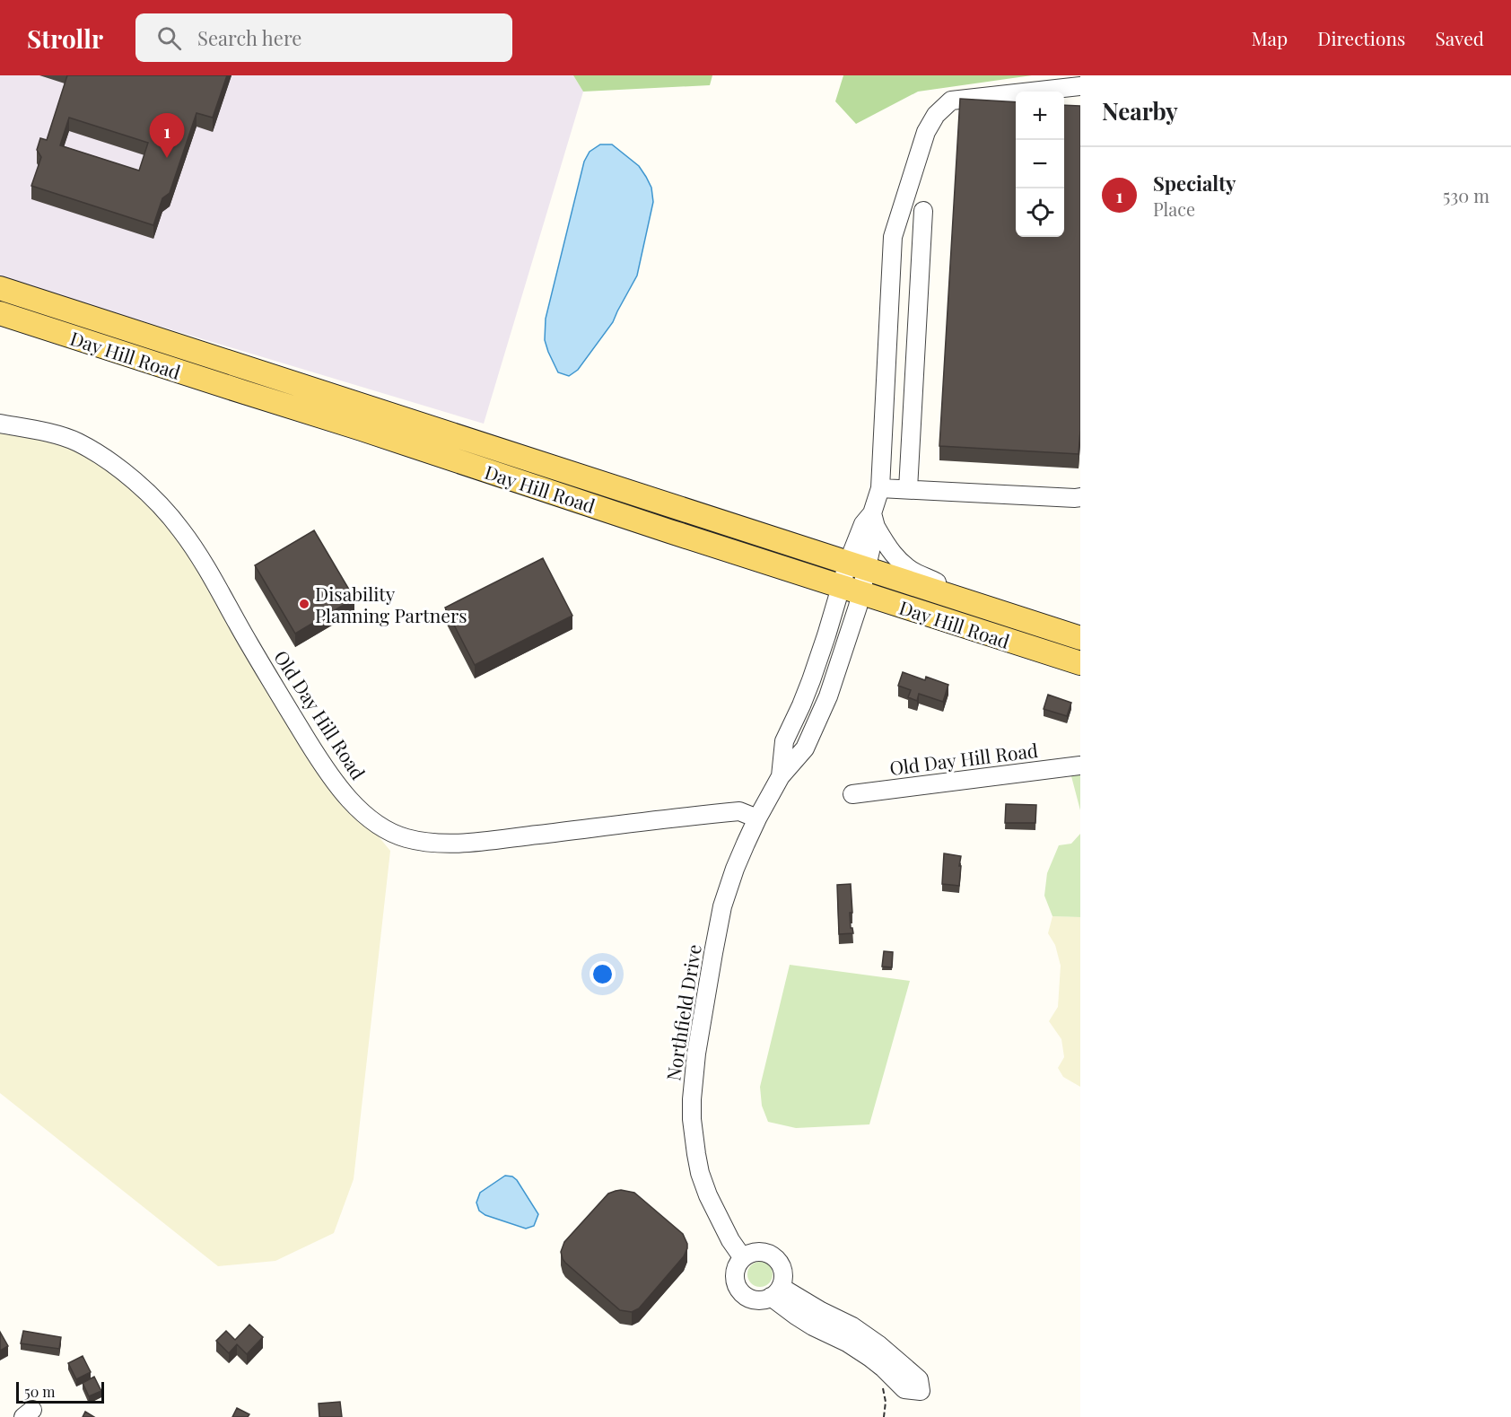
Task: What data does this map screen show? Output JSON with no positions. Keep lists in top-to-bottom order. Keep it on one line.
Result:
{"streets":{"main road":["Day Hill Road"],"street":["Old Day Hill Road","Northfield Drive"]},"crossings":[["Day Hill Road","Northfield Drive"],["Old Day Hill Road","Northfield Drive"]],"places":["Disability Planning Partners"],"scale_bar":"50 m","page":{"header":"Strollr","search":"Search here","nav":["Map","Directions","Saved"],"heading":"Nearby","map_buttons":["+","−"],"pins":"1","list":[{"mark":"1","name":"Specialty","note":"Place","value":"530 m"}],"scale":"50 m"}}
